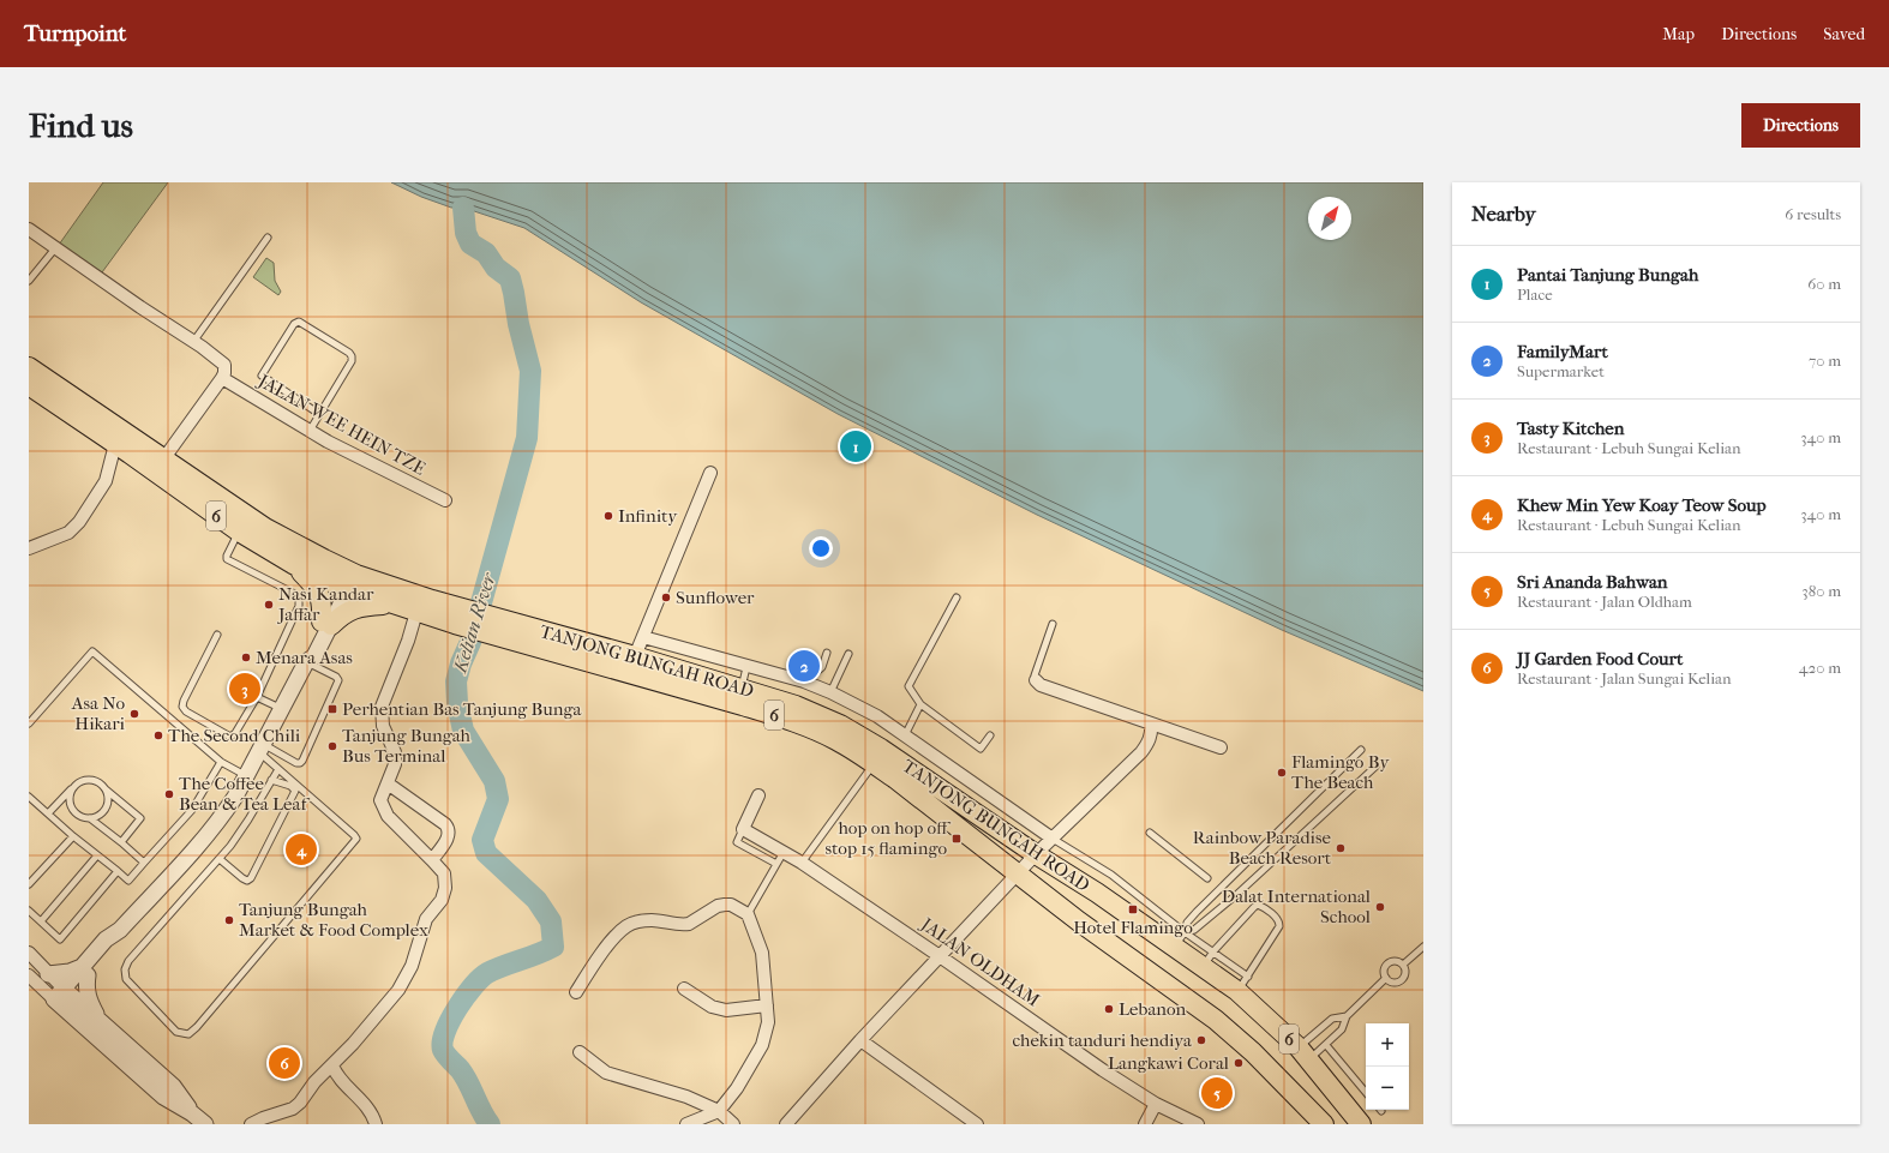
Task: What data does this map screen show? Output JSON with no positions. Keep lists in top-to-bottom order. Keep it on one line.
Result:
{"streets":{"main road":["6","TANJONG BUNGAH ROAD"],"street":["JALAN WEE HEIN TZE","JALAN OLDHAM"]},"water":["Kelian River"],"places":{"other":["Infinity","Sunflower","Nasi Kandar Jaffar","Menara Asas","Asa No Hikari","The Second Chili","Tanjung Bungah Bus Terminal","Flamingo By The Beach","The Coffee Bean & Tea Leaf","Rainbow Paradise Beach Resort","Dalat International School","Tanjung Bungah Market & Food Complex","Lebanon","chekin tanduri hendiya","Langkawi Coral"],"transit":["Perhentian Bas Tanjung Bunga","hop on hop off stop 15 flamingo","Hotel Flamingo"]},"north":"top right","page":{"header":"Turnpoint","nav":["Map","Directions","Saved"],"buttons":"Directions","title":"Find us","heading":["Nearby","6 results"],"list":[{"mark":"1","name":"Pantai Tanjung Bungah","note":"Place","value":"60 m"},{"mark":"2","name":"FamilyMart","note":"Supermarket","value":"70 m"},{"mark":"3","name":"Tasty Kitchen","note":"Restaurant · Lebuh Sungai Kelian","value":"340 m"},{"mark":"4","name":"Khew Min Yew Koay Teow Soup","note":"Restaurant · Lebuh Sungai Kelian","value":"340 m"},{"mark":"5","name":"Sri Ananda Bahwan","note":"Restaurant · Jalan Oldham","value":"380 m"},{"mark":"6","name":"JJ Garden Food Court","note":"Restaurant · Jalan Sungai Kelian","value":"420 m"}],"pins":["1","2","3","4","6","5"],"map_buttons":["+","−"]}}
